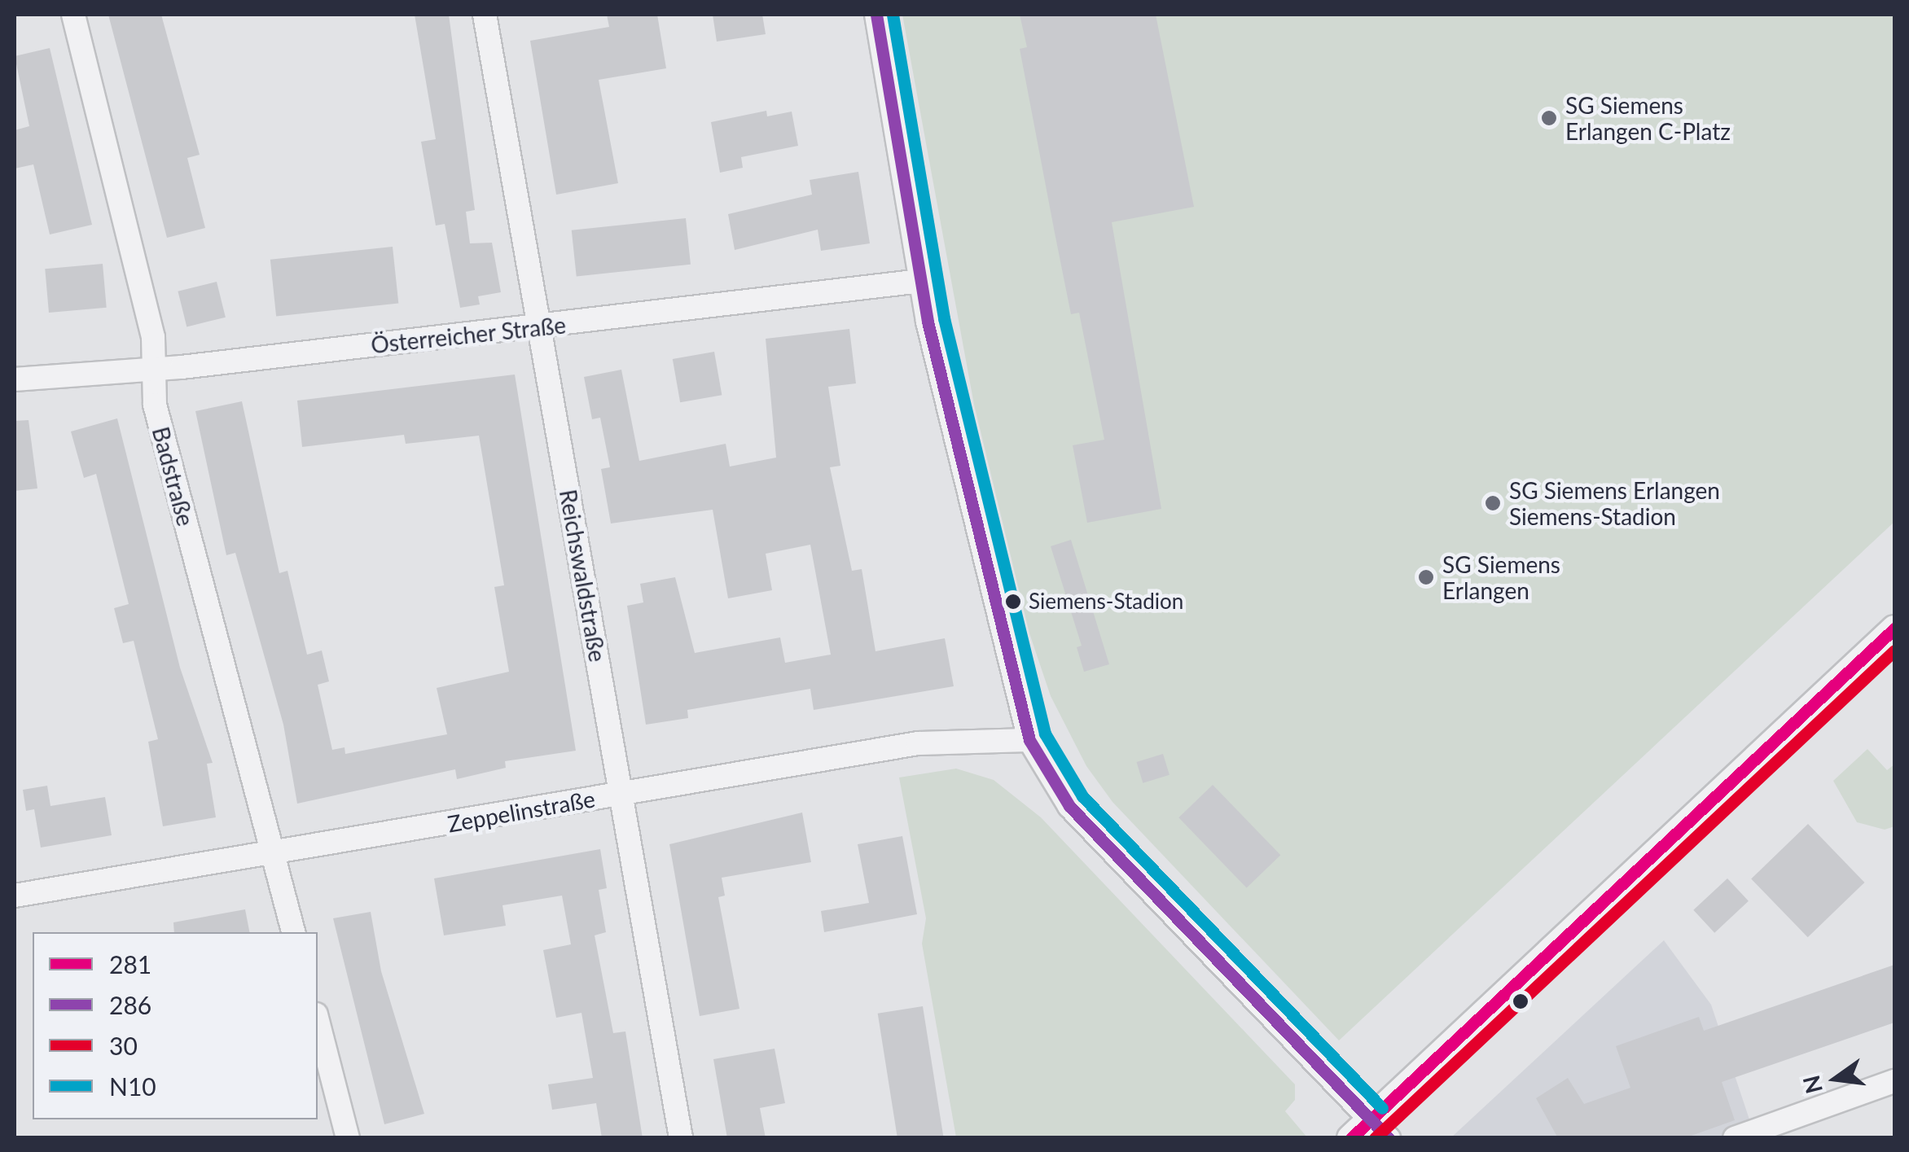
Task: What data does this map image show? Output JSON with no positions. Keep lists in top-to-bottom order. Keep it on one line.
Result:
{"streets":{"street":["Österreicher Straße","Badstraße","Reichswaldstraße","Zeppelinstraße"]},"crossings":[["Österreicher Straße","Badstraße"],["Österreicher Straße","Reichswaldstraße"],["Badstraße","Zeppelinstraße"],["Reichswaldstraße","Zeppelinstraße"]],"places":["SG Siemens Erlangen C-Platz","SG Siemens Erlangen Siemens-Stadion","SG Siemens Erlangen","Siemens-Stadion"],"lines":["transit line 286","transit line N10","transit line 281","transit line 30"],"legend":["281","286","30","N10"],"north":"left"}
